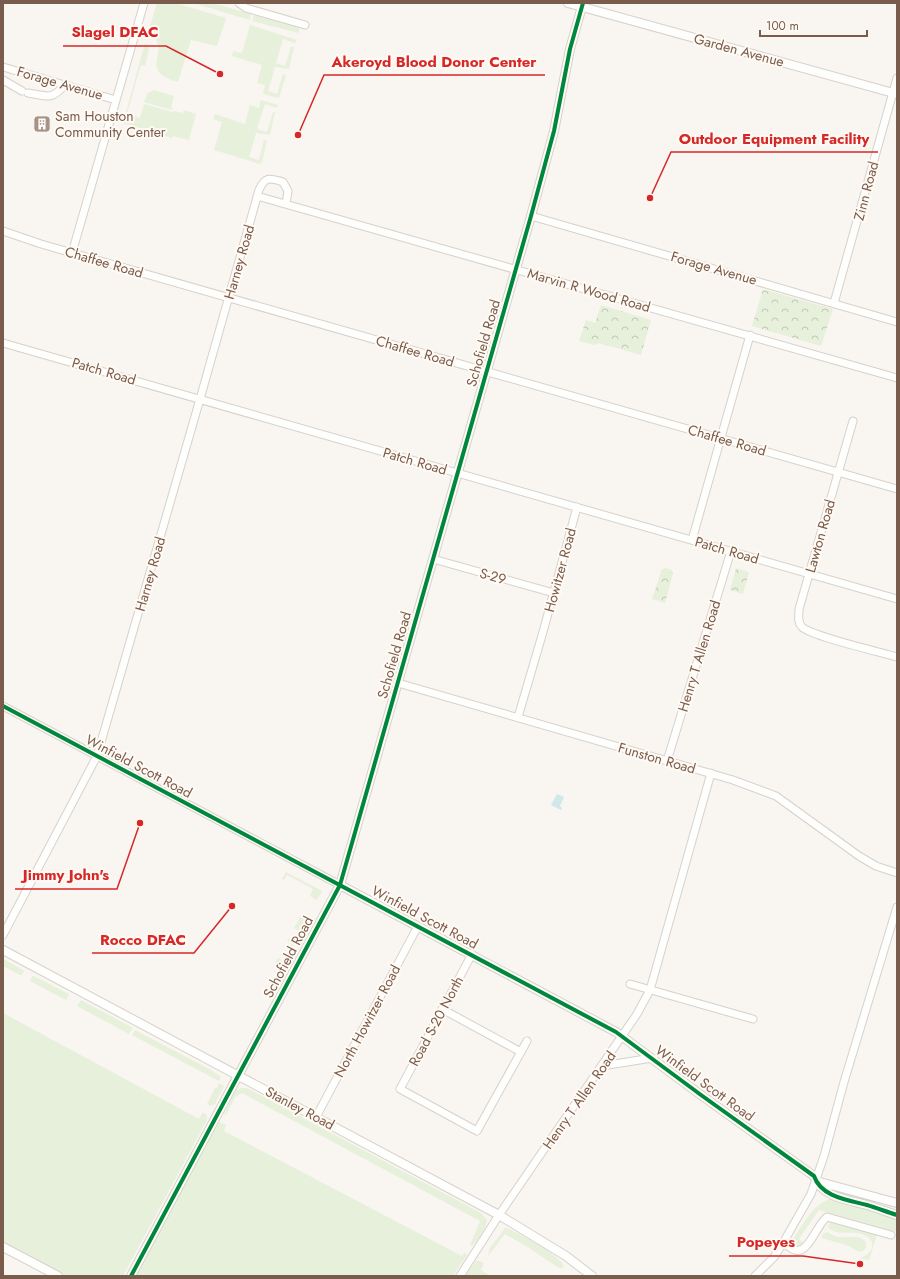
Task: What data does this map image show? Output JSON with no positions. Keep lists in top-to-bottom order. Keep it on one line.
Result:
{"streets":{"street":["Garden Avenue","Forage Avenue","Zinn Road","Chaffee Road","Harney Road","Marvin R Wood Road","Schofield Road","Patch Road","Lawton Road","Howitzer Road","S-29","Henry T Allen Road","Funston Road","Winfield Scott Road","North Howitzer Road","Road S-20 North","Stanley Road"]},"crossings":[["Garden Avenue","Zinn Road"],["Garden Avenue","Schofield Road"],["Forage Avenue","Zinn Road"],["Forage Avenue","Schofield Road"],["Chaffee Road","Harney Road"],["Chaffee Road","Schofield Road"],["Chaffee Road","Lawton Road"],["Harney Road","Marvin R Wood Road"],["Harney Road","Patch Road"],["Harney Road","Winfield Scott Road"],["Marvin R Wood Road","Schofield Road"],["Schofield Road","Patch Road"],["Schofield Road","S-29"],["Schofield Road","Funston Road"],["Schofield Road","Winfield Scott Road"],["Schofield Road","Stanley Road"],["Patch Road","Lawton Road"],["Patch Road","Howitzer Road"],["Patch Road","Henry T Allen Road"],["Howitzer Road","S-29"],["Howitzer Road","Funston Road"],["Henry T Allen Road","Funston Road"],["Henry T Allen Road","Winfield Scott Road"],["Henry T Allen Road","Stanley Road"],["Winfield Scott Road","North Howitzer Road"],["Winfield Scott Road","Road S-20 North"],["North Howitzer Road","Stanley Road"]],"places":{"other":["Slagel DFAC","Akeroyd Blood Donor Center","Outdoor Equipment Facility","Jimmy John's","Rocco DFAC","Popeyes"],"building":["Sam Houston Community Center"]},"scale_bar":"100 m"}
